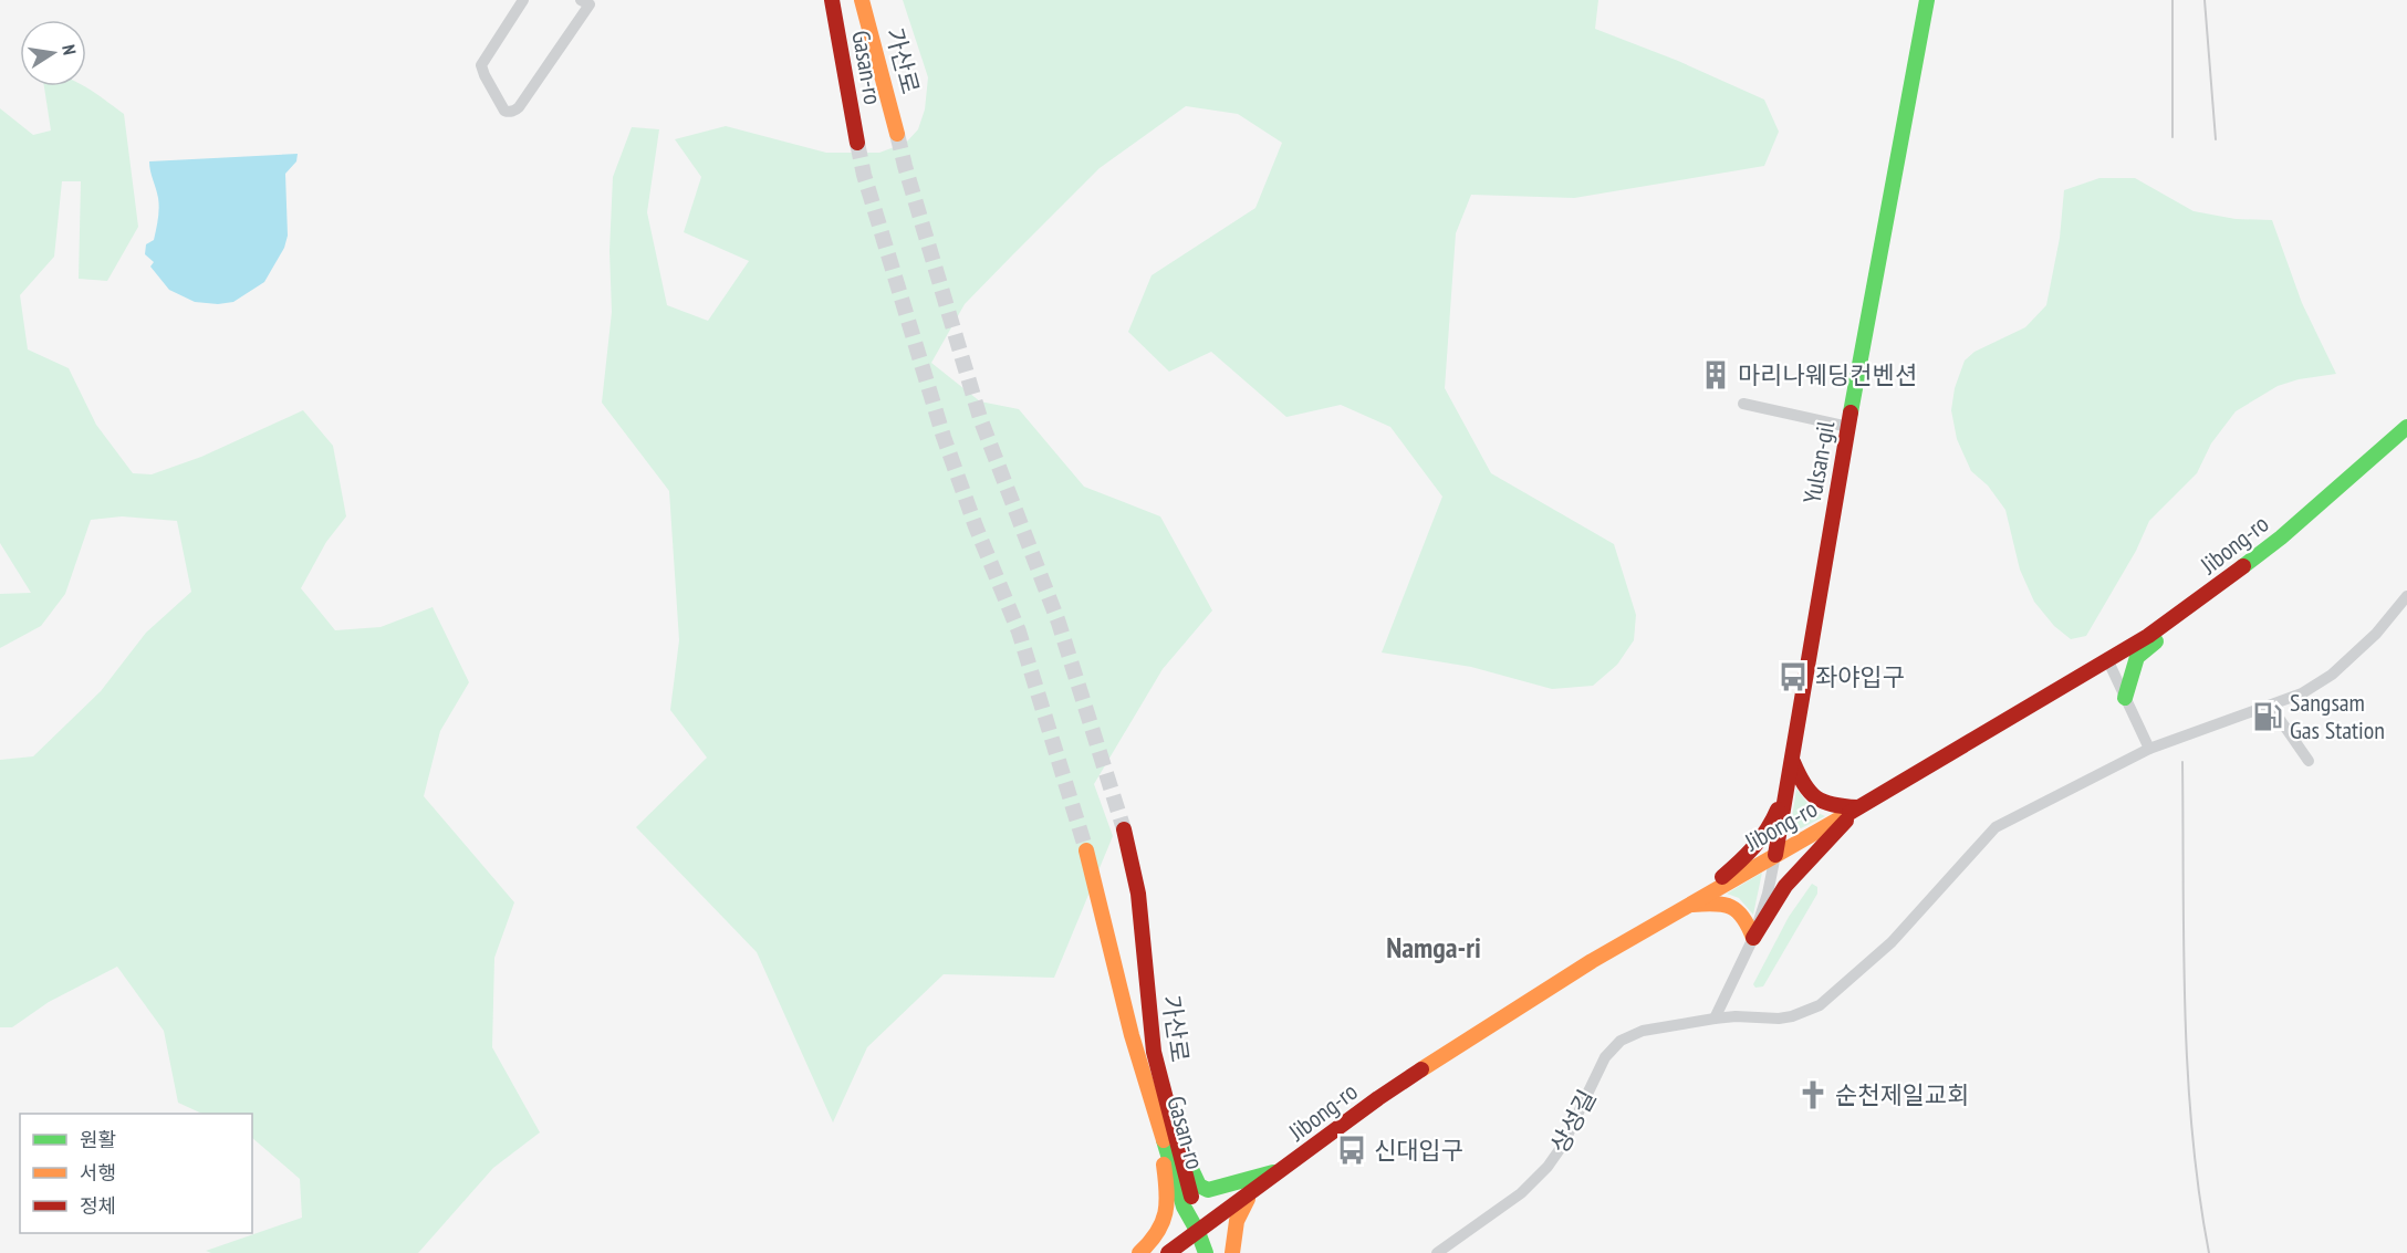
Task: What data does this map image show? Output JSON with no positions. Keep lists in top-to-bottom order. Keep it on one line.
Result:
{"streets":{"main road":["가산로","Gasan-ro","Yulsan-gil","Jibong-ro"],"street":["상성길"]},"crossings":[["가산로","Gasan-ro"],["Gasan-ro","Jibong-ro"],["Yulsan-gil","Jibong-ro"]],"districts":["Namga-ri"],"places":{"building":["마리나웨딩컨벤션"],"bus stop":["좌야입구","신대입구"],"fuel station":["Sangsam Gas Station"],"church":["순천제일교회"]},"legend":["원활","서행","정체"],"north":"right"}
